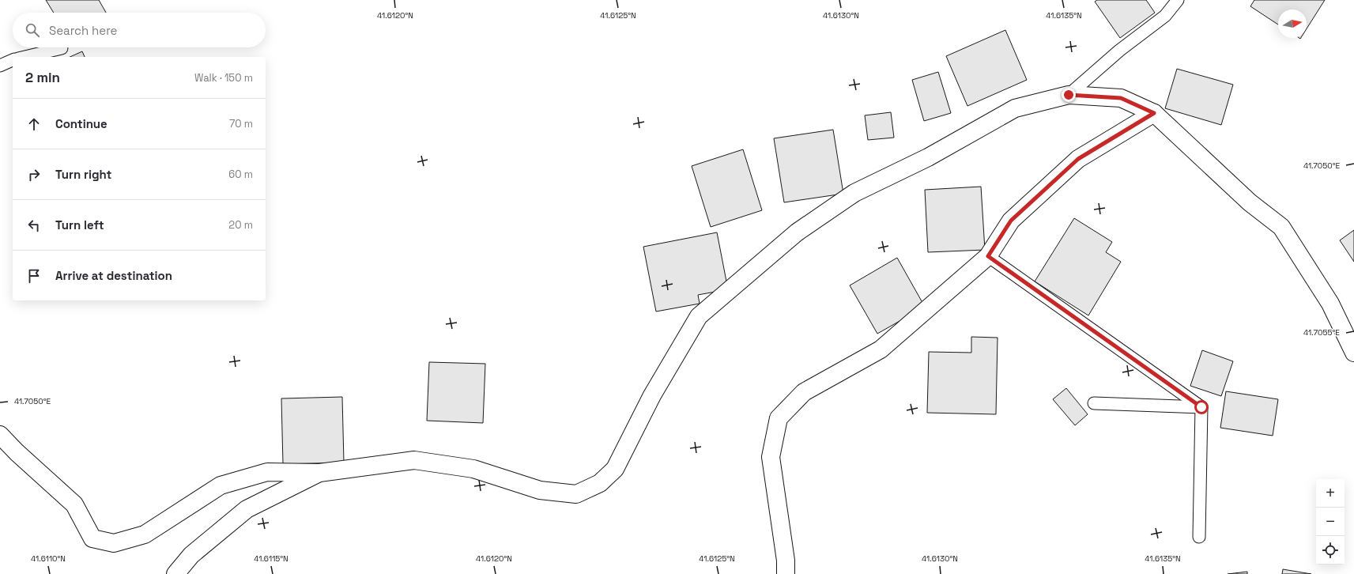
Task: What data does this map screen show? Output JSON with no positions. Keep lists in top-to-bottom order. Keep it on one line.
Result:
{"north":"right","page":{"search":"Search here","heading":["2 min","Walk · 150 m"],"list":[["Continue","70 m"],["Turn right","60 m"],["Turn left","20 m"],"Arrive at destination"],"map_buttons":["+","−"]},"coordinates":["41.6120°N","41.6125°N","41.6130°N","41.6135°N","41.7050°E","41.7055°E","41.6110°N","41.6115°N"]}
